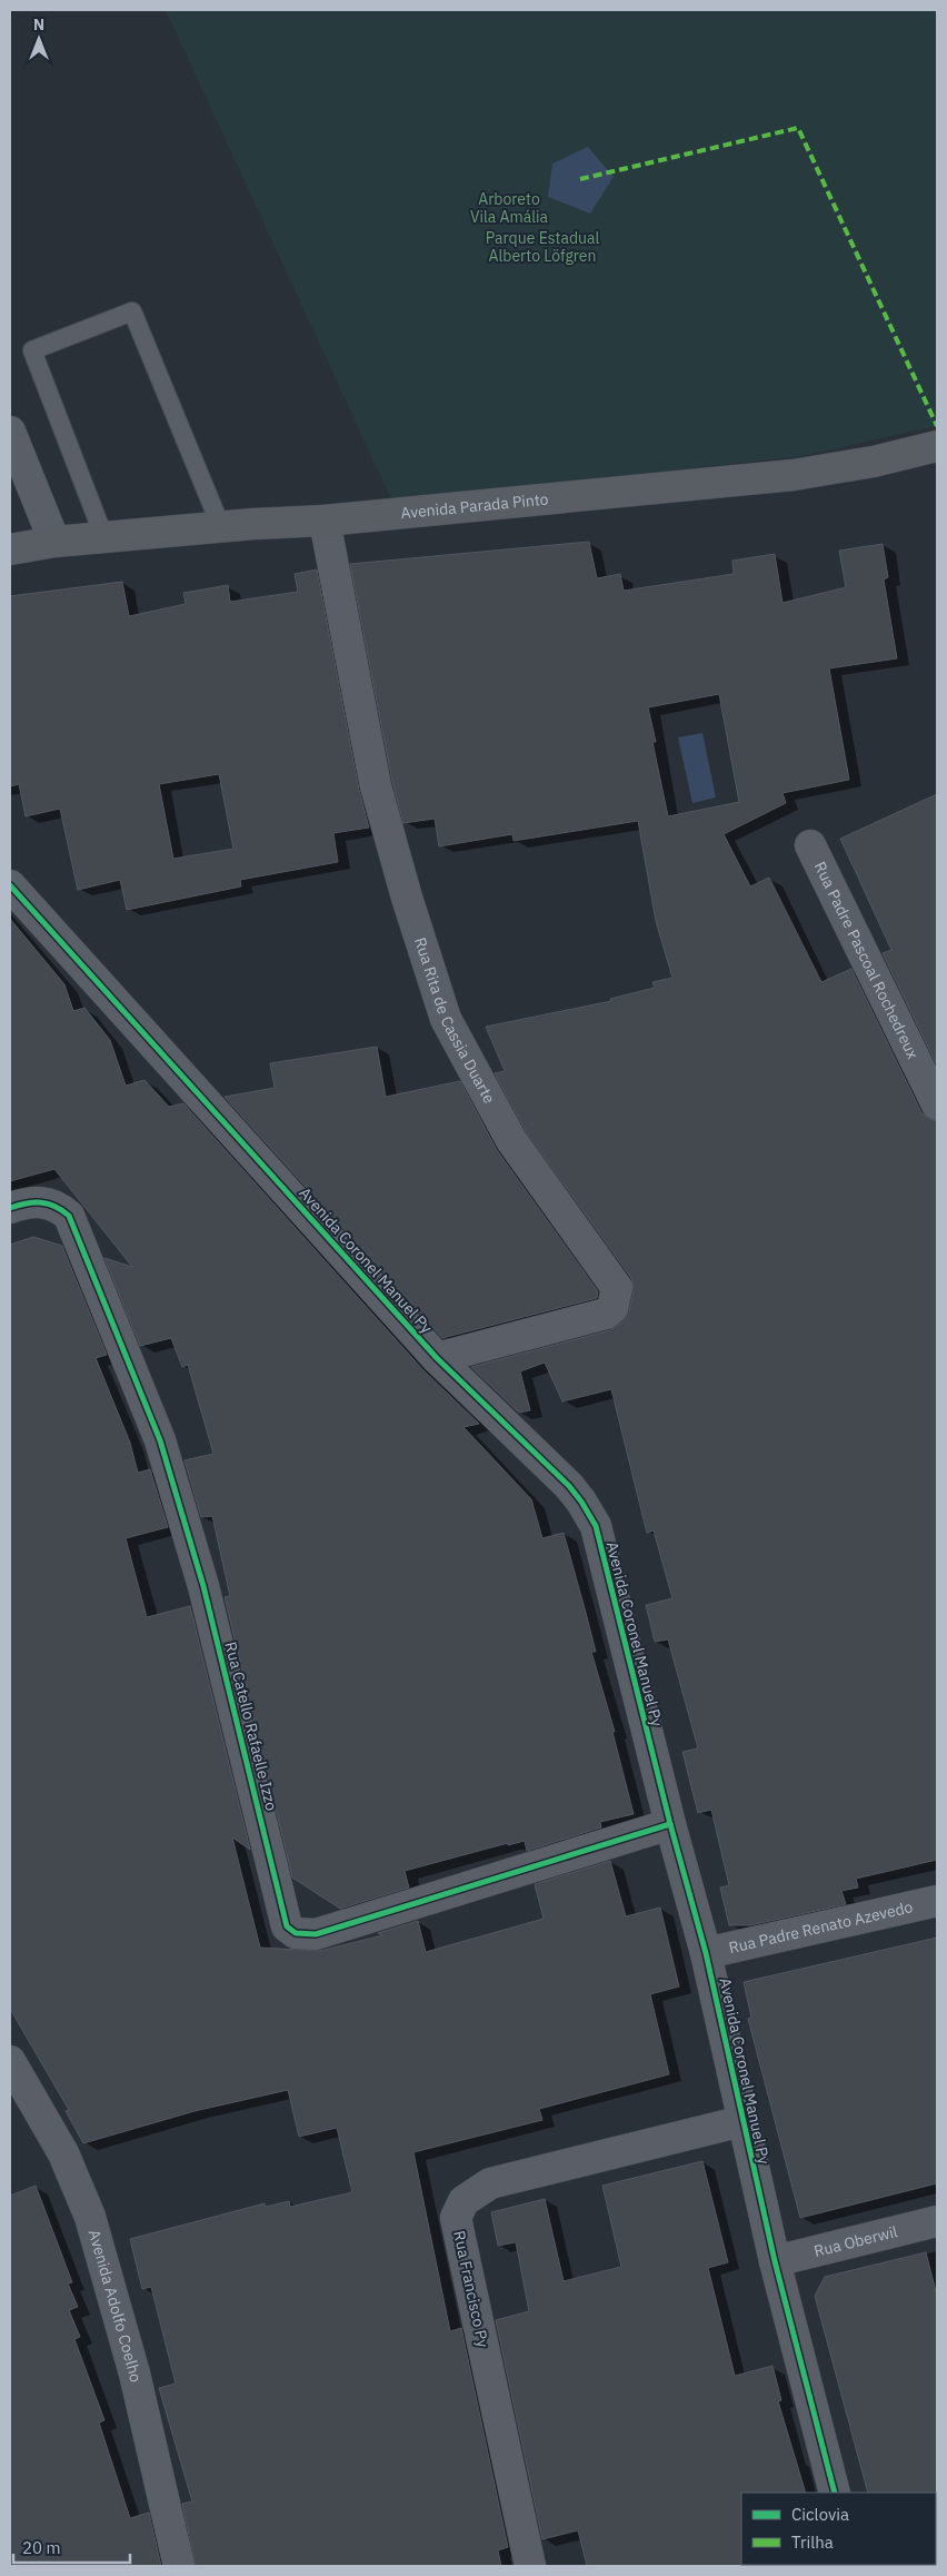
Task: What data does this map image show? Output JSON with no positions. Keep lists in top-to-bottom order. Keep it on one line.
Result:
{"streets":{"main road":["Avenida Parada Pinto"],"street":["Rua Padre Pascoal Rochedreux","Rua Rita de Cassia Duarte","Avenida Coronel Manuel Py","Rua Catello Rafaelle Izzo","Rua Padre Renato Azevedo","Rua Oberwil","Rua Francisco Py","Avenida Adolfo Coelho"]},"crossings":[["Avenida Parada Pinto","Rua Rita de Cassia Duarte"],["Rua Rita de Cassia Duarte","Avenida Coronel Manuel Py"],["Avenida Coronel Manuel Py","Rua Catello Rafaelle Izzo"],["Avenida Coronel Manuel Py","Rua Padre Renato Azevedo"],["Avenida Coronel Manuel Py","Rua Oberwil"],["Avenida Coronel Manuel Py","Rua Francisco Py"]],"parks":["Arboreto Vila Amália","Parque Estadual Alberto Löfgren"],"legend":["Ciclovia","Trilha"],"scale_bar":"20 m","north":"top"}
